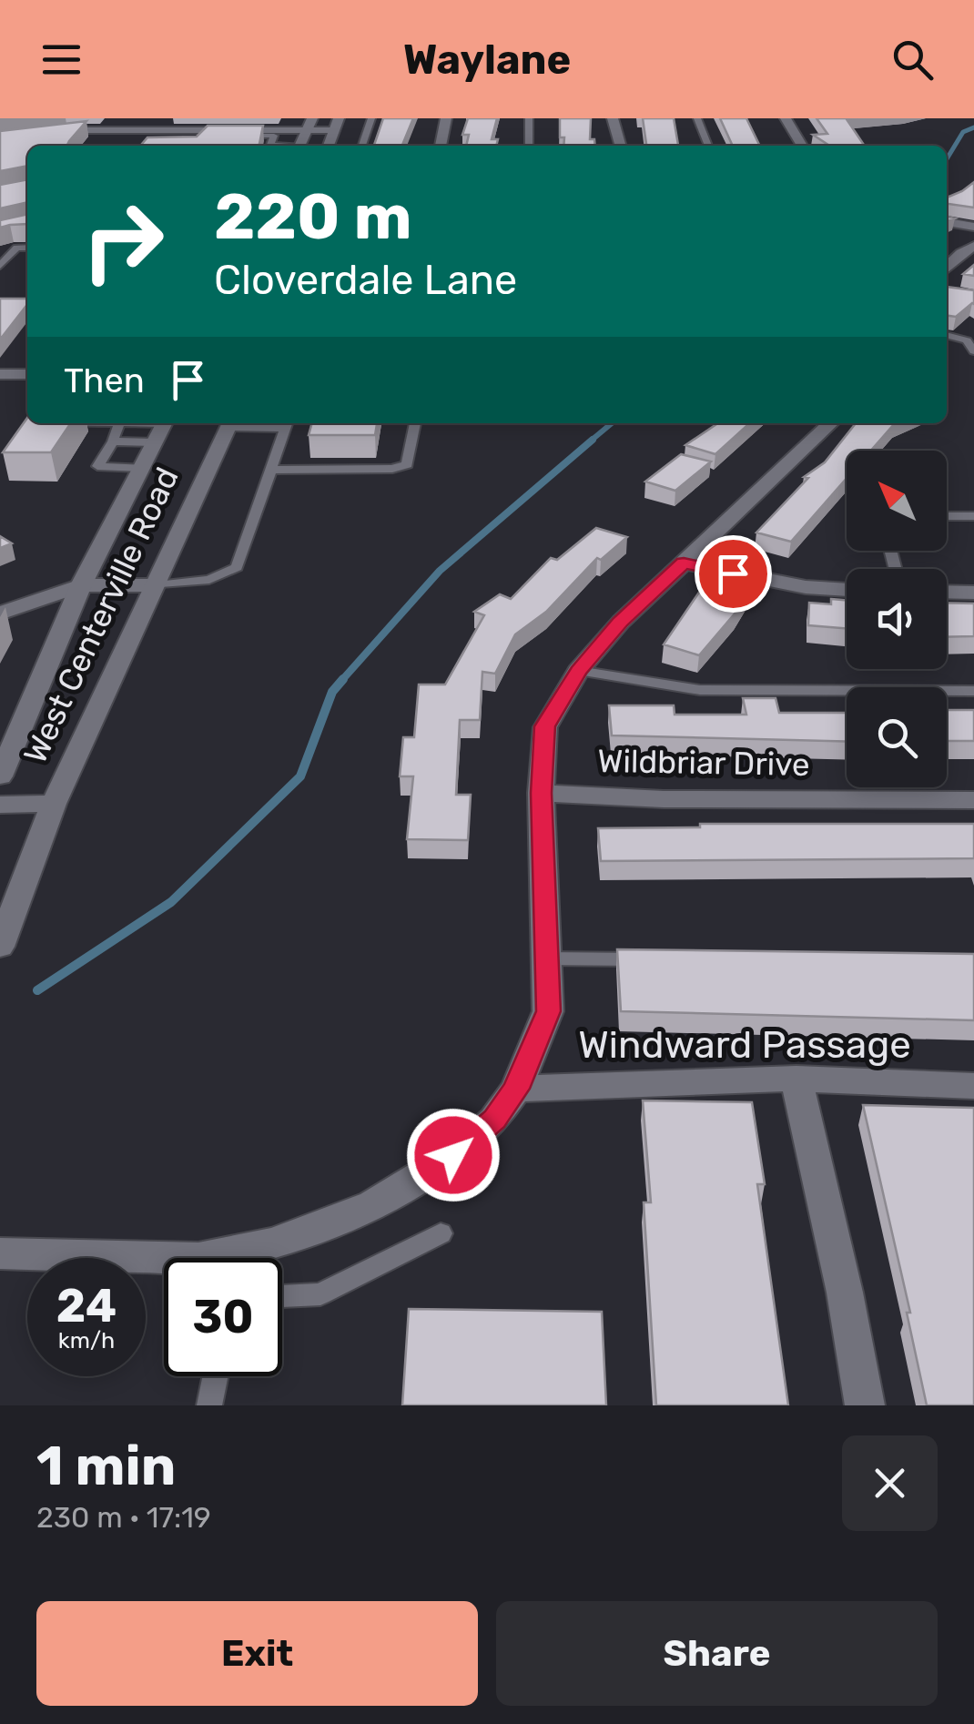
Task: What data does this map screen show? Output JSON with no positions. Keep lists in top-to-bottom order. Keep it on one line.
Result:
{"streets":{"street":["West Centerville Road","Wildbriar Drive","Windward Passage"]},"north":"top left","page":{"header":"Waylane","turn":["220 m","Cloverdale Lane"],"then":"Then","speed":"24 km/h","limit":"30","heading":["1 min","230 m · 17:19"],"buttons":["Exit","Share"]}}
